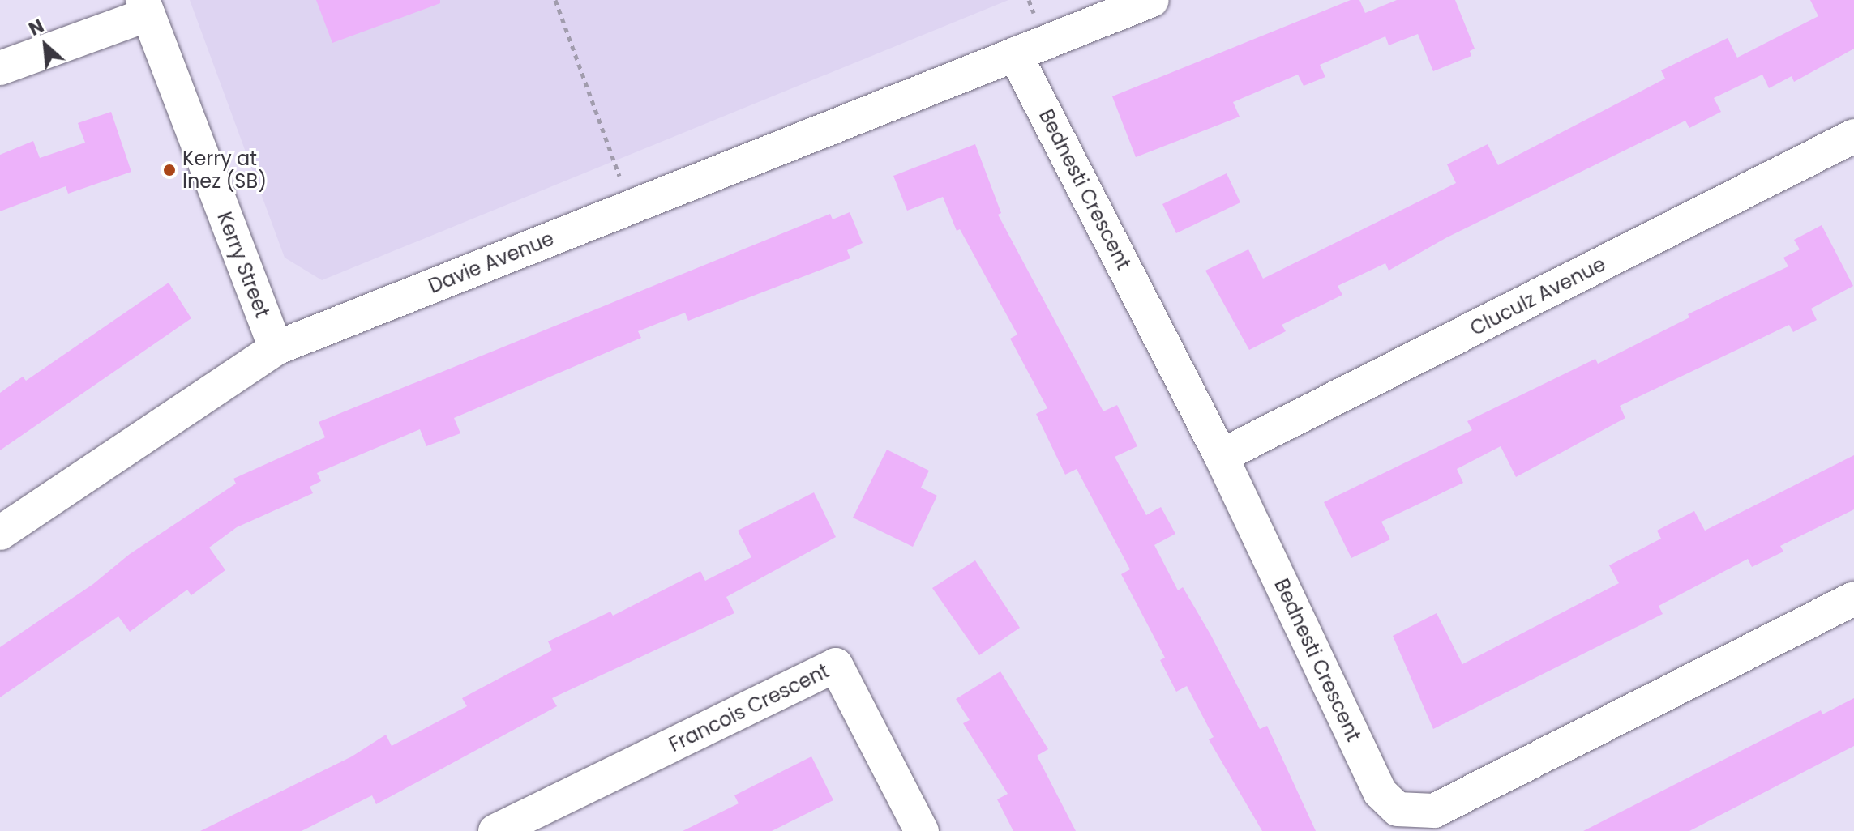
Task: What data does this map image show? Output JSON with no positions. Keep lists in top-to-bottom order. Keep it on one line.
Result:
{"streets":{"street":["Bednesti Crescent","Davie Avenue","Kerry Street","Cluculz Avenue","Francois Crescent"]},"crossings":[["Bednesti Crescent","Davie Avenue"],["Bednesti Crescent","Cluculz Avenue"],["Davie Avenue","Kerry Street"]],"places":["Kerry at Inez (SB)"],"north":"top left"}
